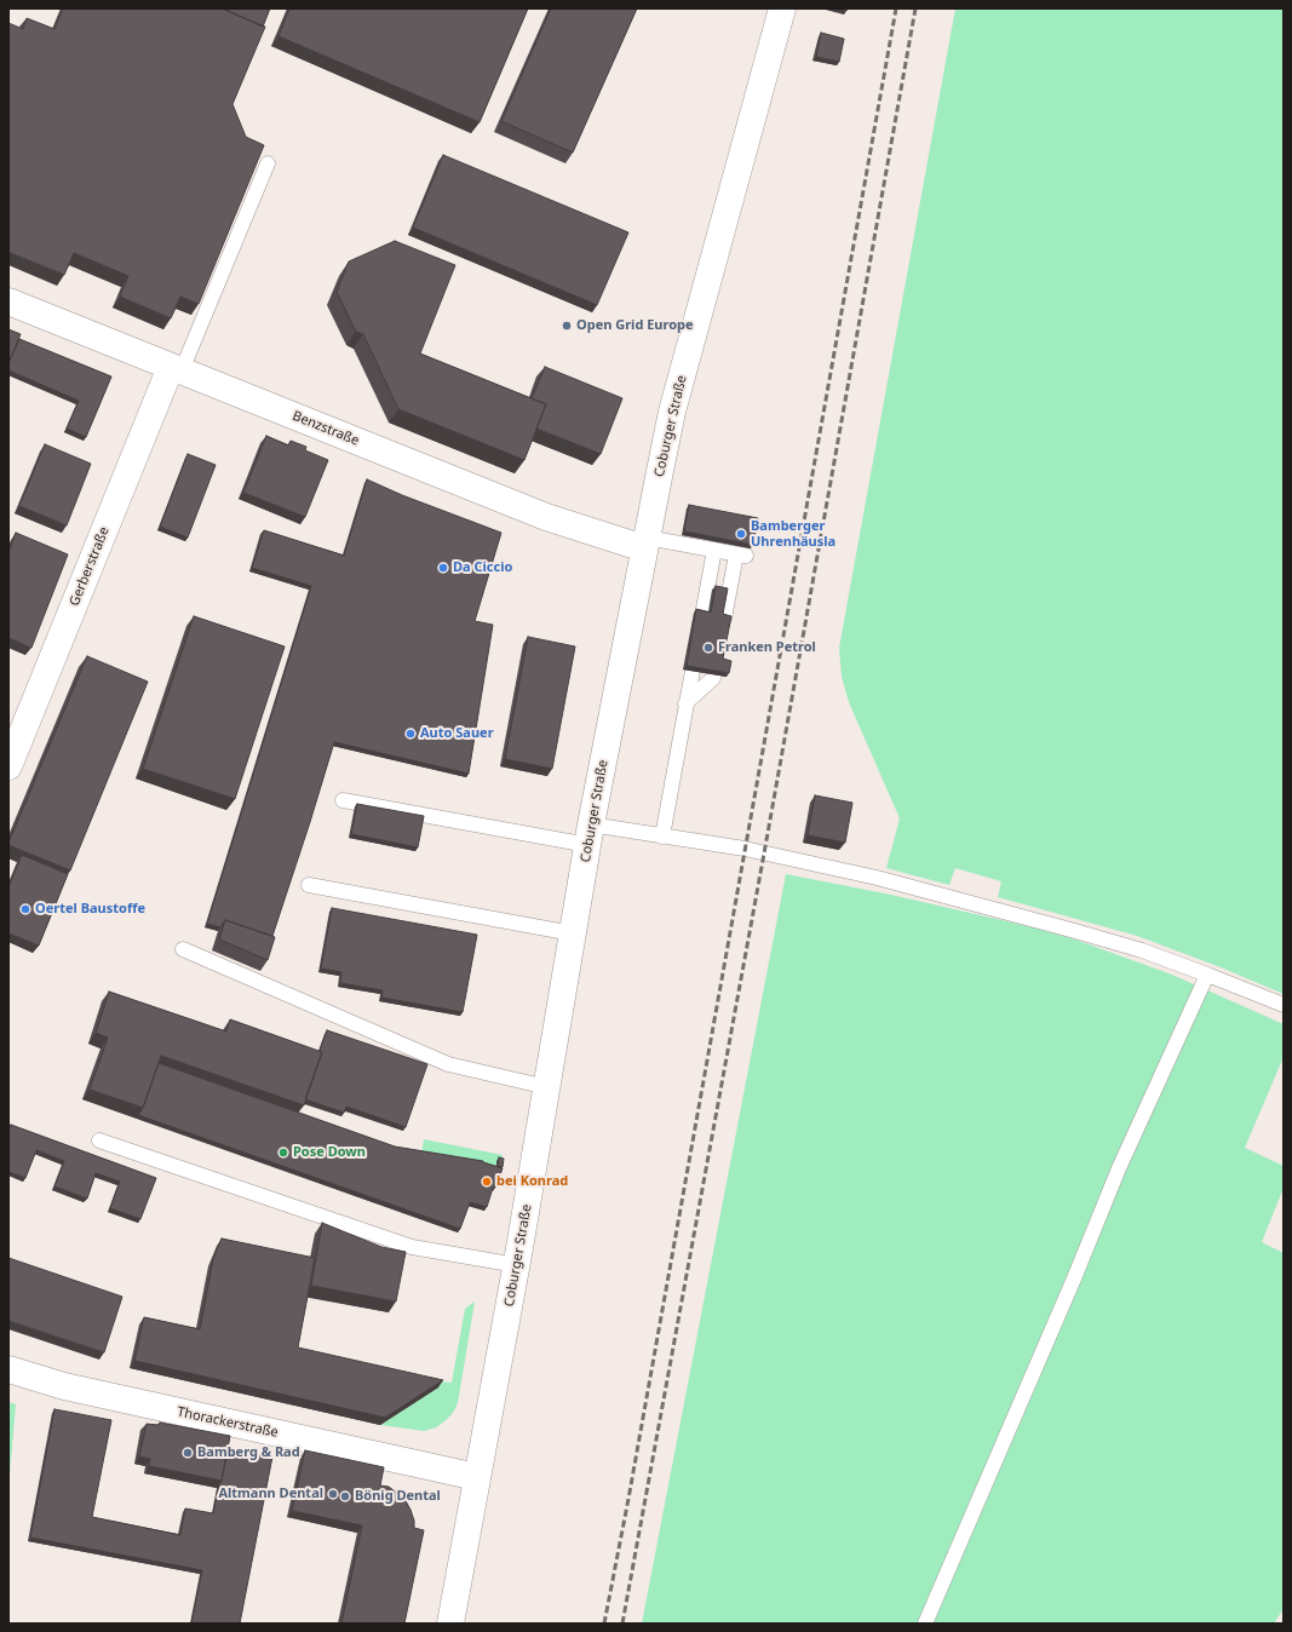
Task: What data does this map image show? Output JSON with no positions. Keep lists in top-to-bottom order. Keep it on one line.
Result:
{"streets":{"street":["Coburger Straße","Benzstraße","Gerberstraße","Thorackerstraße"]},"crossings":[["Coburger Straße","Benzstraße"],["Coburger Straße","Thorackerstraße"],["Benzstraße","Gerberstraße"]],"places":["Open Grid Europe","Bamberger Uhrenhäusla","Da Ciccio","Franken Petrol","Auto Sauer","Oertel Baustoffe","Pose Down","bei Konrad","Bamberg & Rad","Altmann Dental","Bönig Dental"]}
